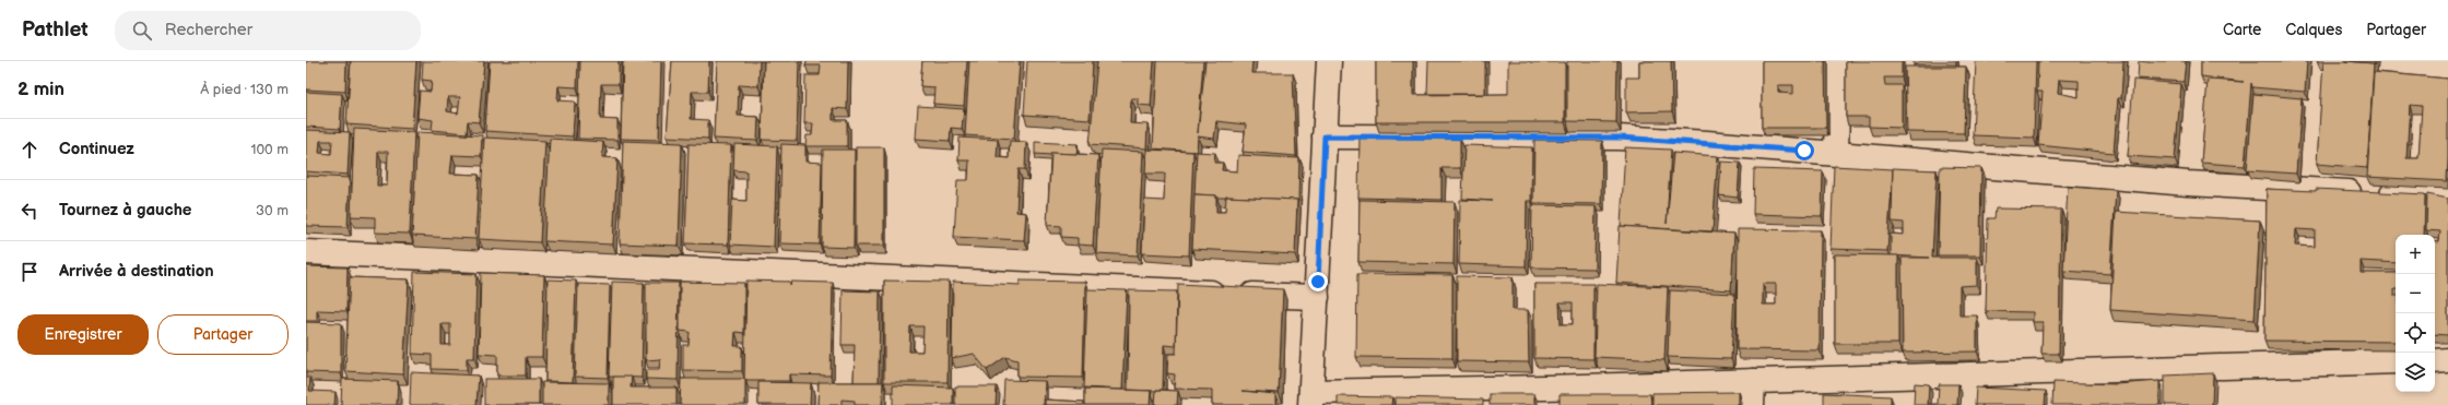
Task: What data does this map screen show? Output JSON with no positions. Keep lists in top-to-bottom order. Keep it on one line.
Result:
{"page":{"header":"Pathlet","search":"Rechercher","nav":["Carte","Calques","Partager"],"heading":["2 min","À pied · 130 m"],"list":[["Continuez","100 m"],["Tournez à gauche","30 m"],"Arrivée à destination"],"map_buttons":["+","−"],"buttons":["Enregistrer","Partager"]}}
